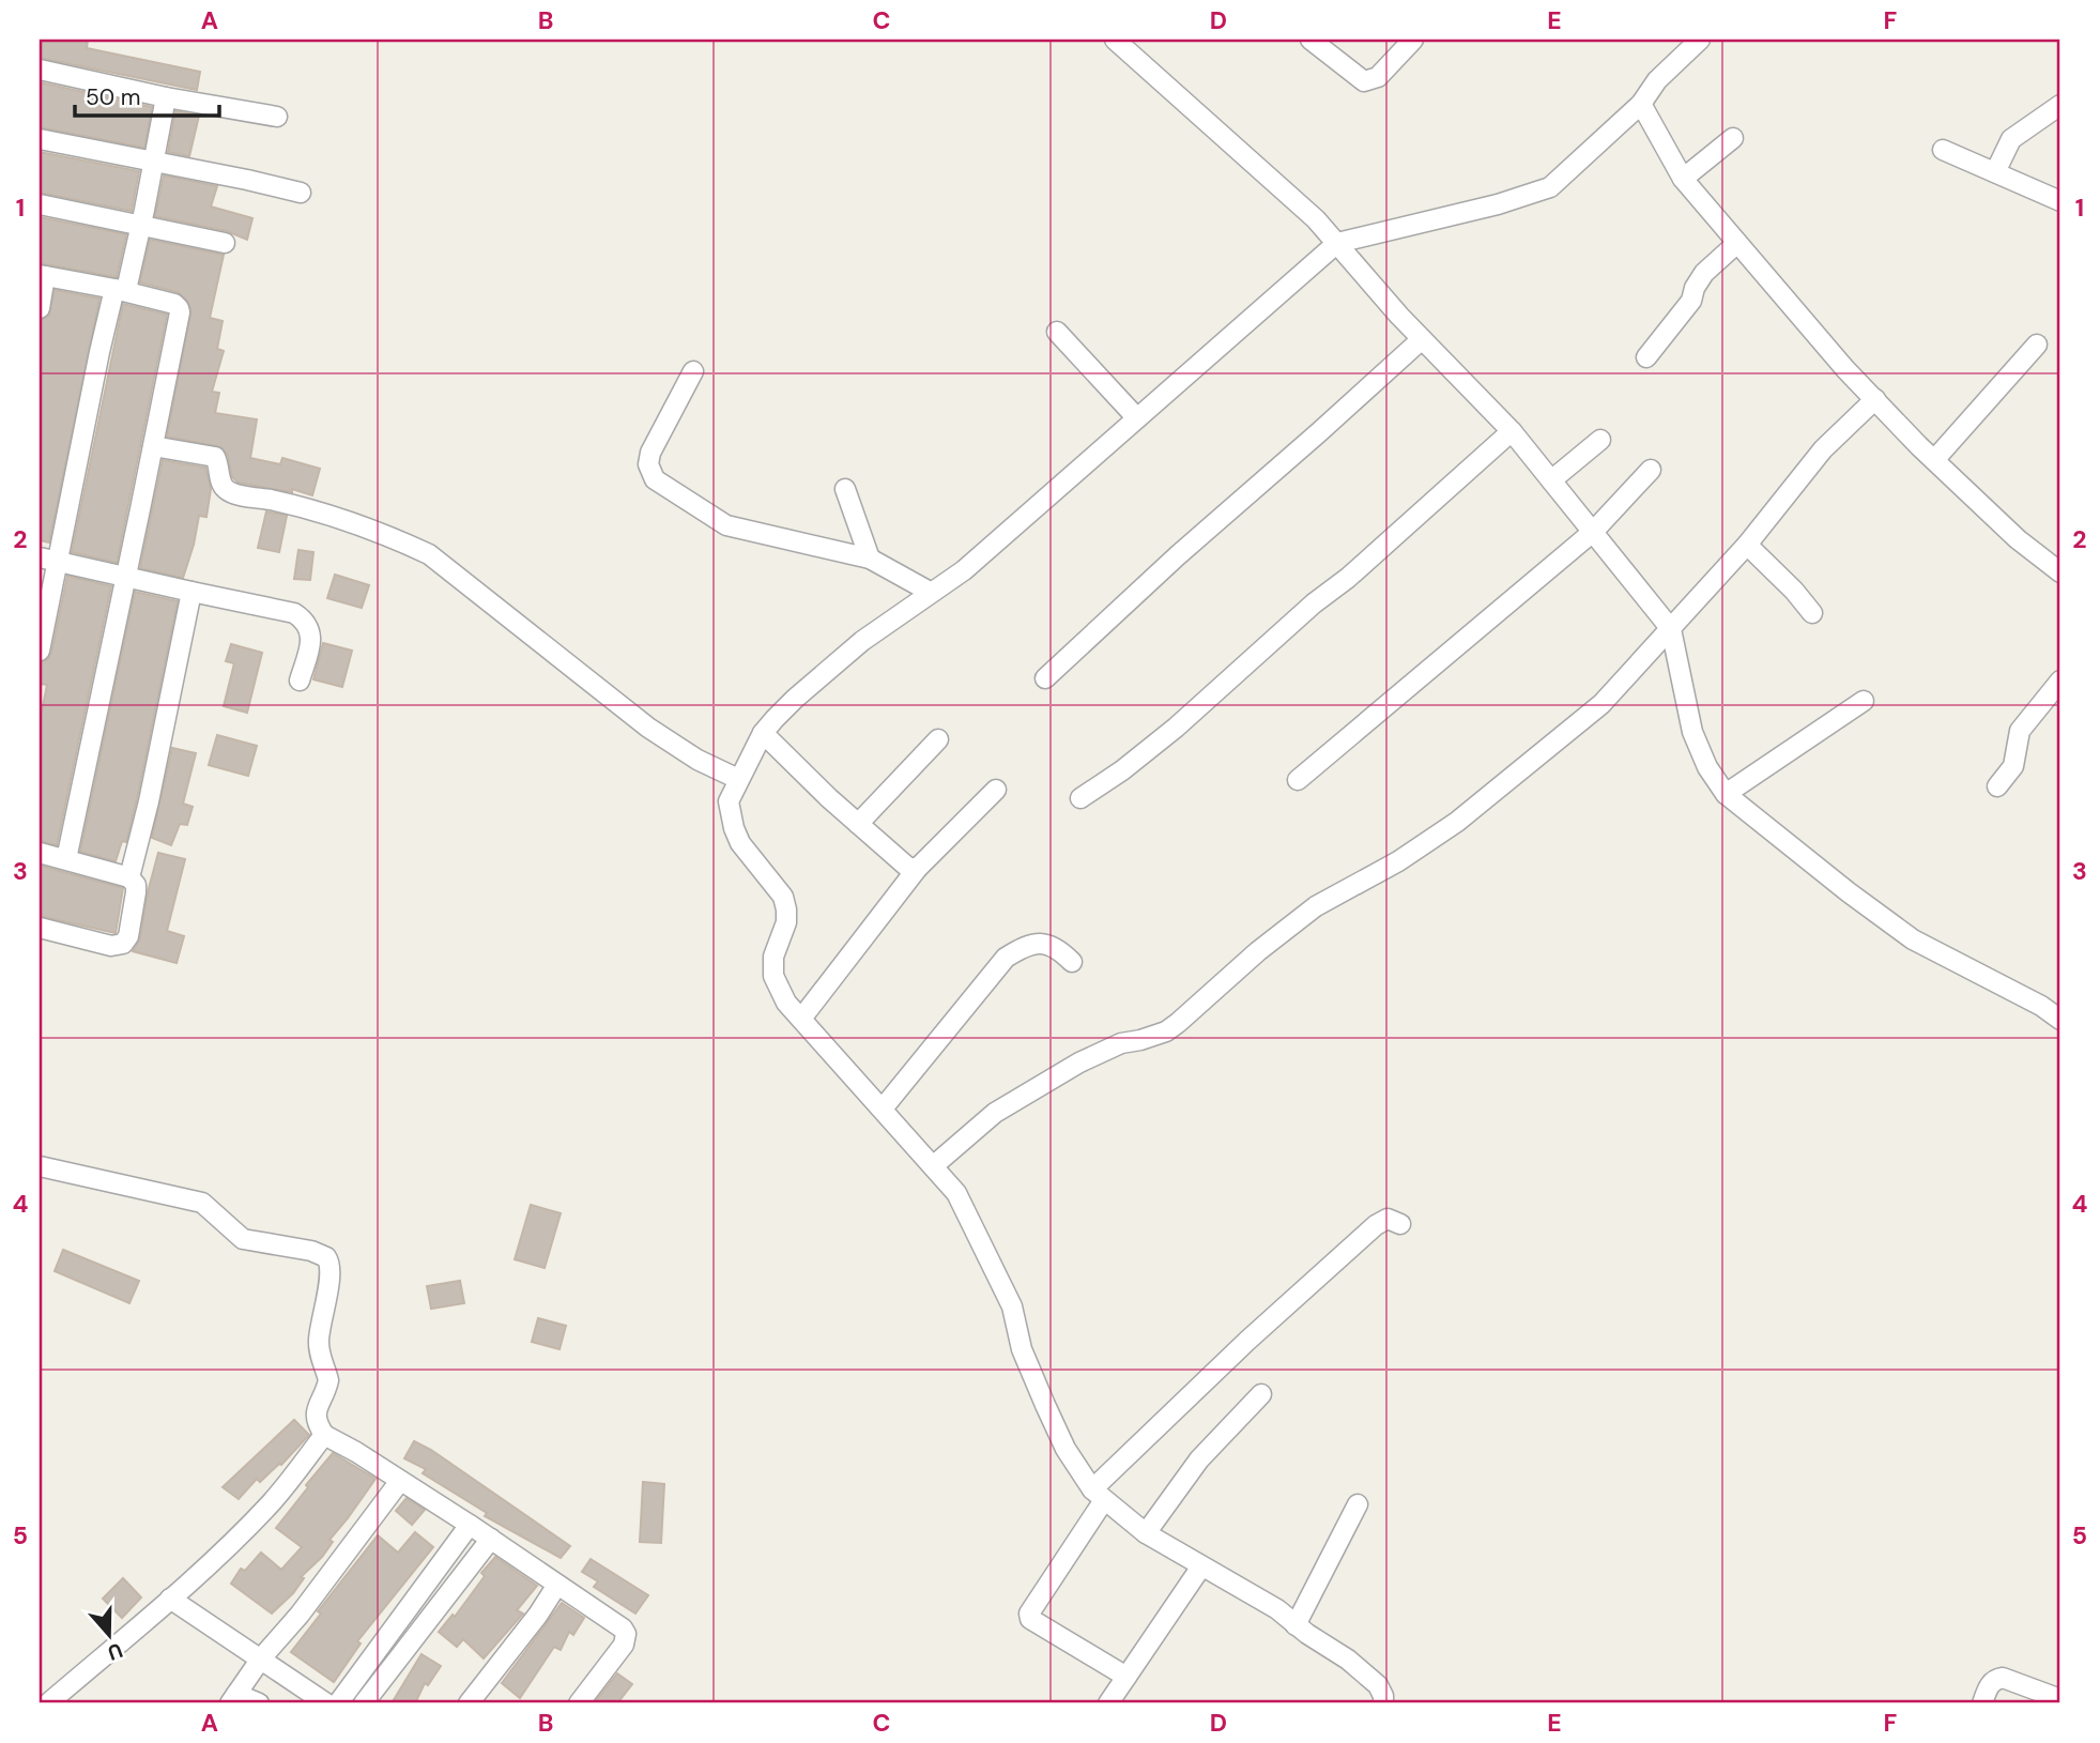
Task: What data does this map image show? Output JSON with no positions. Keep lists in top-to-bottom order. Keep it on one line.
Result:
{"scale_bar":"50 m","north":"bottom","grid":{"columns":["A","B","C","D","E","F"],"rows":["1","2","3","4","5"]}}
